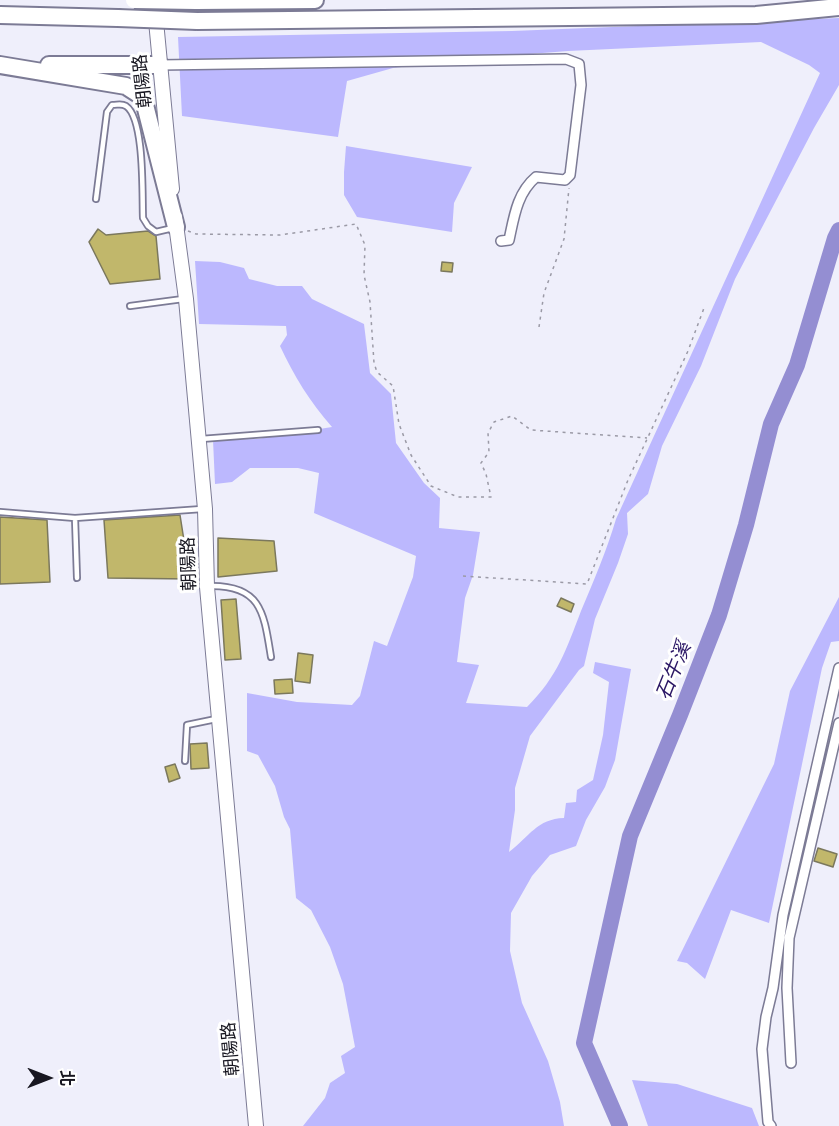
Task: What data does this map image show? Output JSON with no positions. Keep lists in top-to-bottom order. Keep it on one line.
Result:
{"streets":{"main road":["朝陽路"]},"water":["石牛溪"],"north":"right"}
